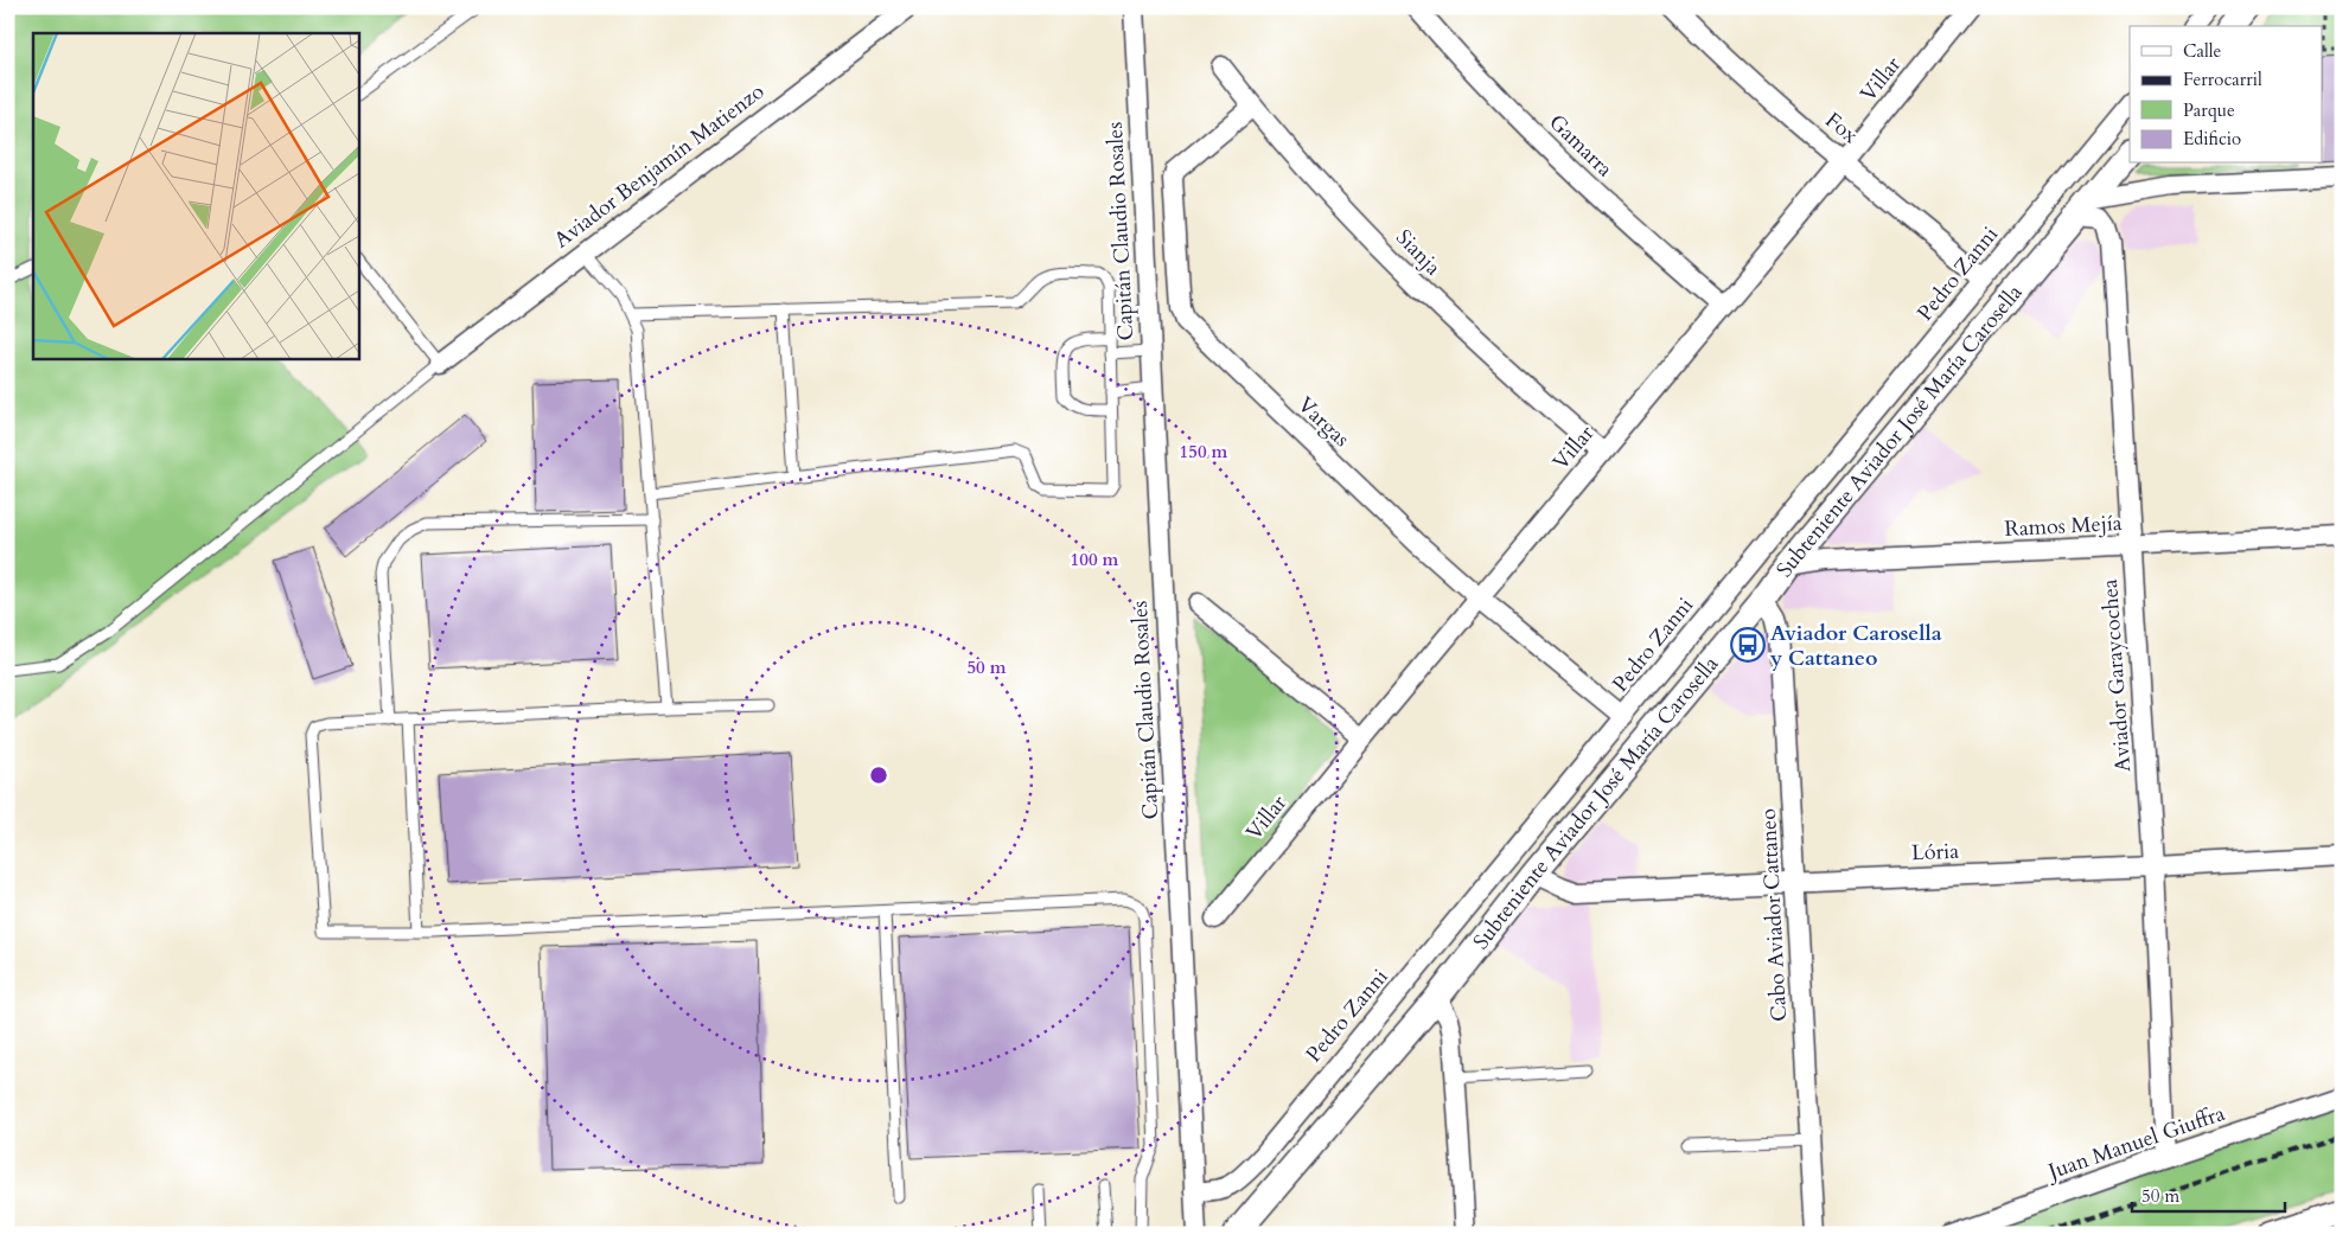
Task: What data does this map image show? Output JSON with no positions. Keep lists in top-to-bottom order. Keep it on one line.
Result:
{"streets":{"street":["Villar","Fox","Gamarra","Aviador Benjamín Matienzo","Capitán Claudio Rosales","Sianja","Pedro Zanni","Vargas","Subteniente Aviador José María Carosella","Ramos Mejía","Aviador Garaycochea","Lória","Cabo Aviador Cattaneo","Juan Manuel Giuffra"]},"crossings":[["Villar","Fox"],["Villar","Gamarra"],["Villar","Sianja"],["Villar","Vargas"],["Fox","Pedro Zanni"],["Capitán Claudio Rosales","Pedro Zanni"],["Sianja","Vargas"],["Pedro Zanni","Vargas"],["Subteniente Aviador José María Carosella","Ramos Mejía"],["Subteniente Aviador José María Carosella","Aviador Garaycochea"],["Subteniente Aviador José María Carosella","Lória"],["Subteniente Aviador José María Carosella","Cabo Aviador Cattaneo"],["Ramos Mejía","Aviador Garaycochea"],["Aviador Garaycochea","Lória"],["Aviador Garaycochea","Juan Manuel Giuffra"],["Lória","Cabo Aviador Cattaneo"]],"places":{"bus stop":["Aviador Carosella y Cattaneo"]},"legend":["Calle","Ferrocarril","Parque","Edificio"],"scale_bar":"50 m","rings":["150 m","100 m","50 m"]}
